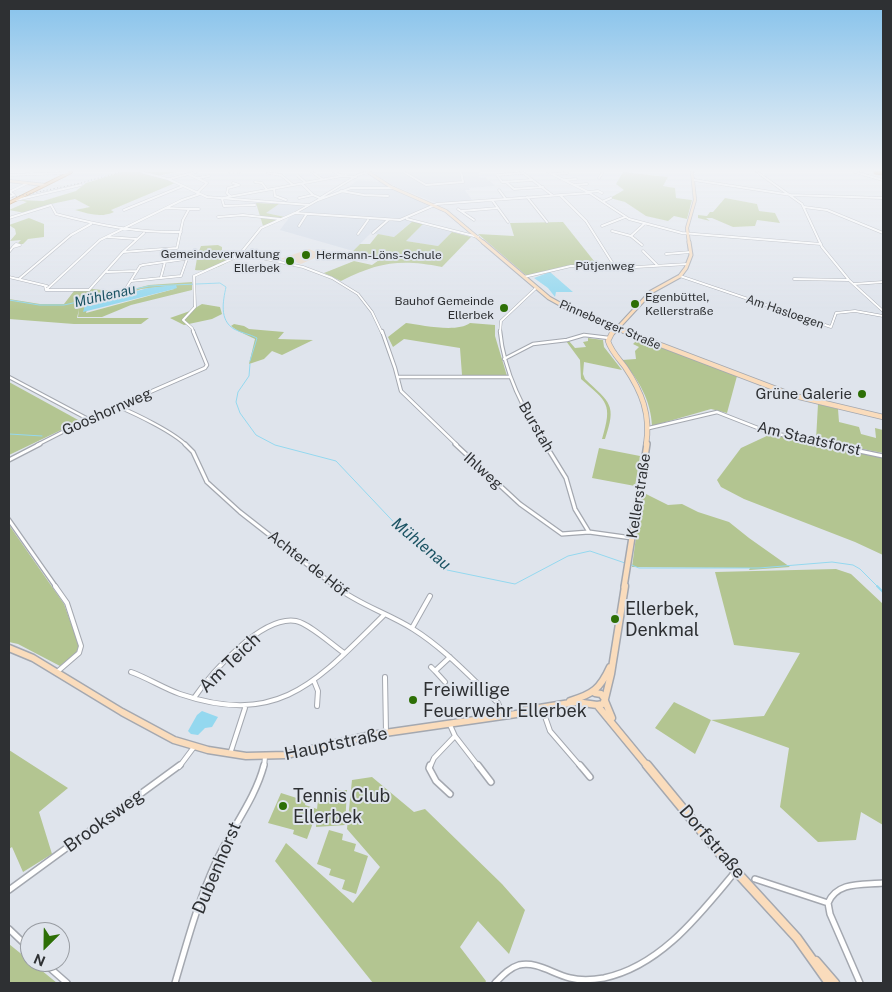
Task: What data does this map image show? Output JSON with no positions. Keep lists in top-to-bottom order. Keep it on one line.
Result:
{"streets":{"main road":["Pinneberger Straße","Kellerstraße","Hauptstraße","Dorfstraße"],"street":["Pütjenweg","Am Hasloegen","Gooshornweg","Burstah","Am Staatsforst","Ihlweg","Achter de Höf","Am Teich","Brooksweg","Dubenhorst"]},"crossings":[["Pütjenweg","Pinneberger Straße"],["Pinneberger Straße","Burstah"],["Gooshornweg","Achter de Höf"],["Burstah","Ihlweg"],["Am Staatsforst","Kellerstraße"],["Kellerstraße","Hauptstraße"],["Kellerstraße","Dorfstraße"],["Achter de Höf","Hauptstraße"],["Hauptstraße","Brooksweg"],["Hauptstraße","Dorfstraße"],["Hauptstraße","Dubenhorst"]],"water":["Mühlenau"],"places":["Hermann-Löns-Schule","Gemeindeverwaltung Ellerbek","Egenbüttel, Kellerstraße","Bauhof Gemeinde Ellerbek","Grüne Galerie","Ellerbek, Denkmal","Freiwillige Feuerwehr Ellerbek","Tennis Club Ellerbek"],"north":"bottom left"}
